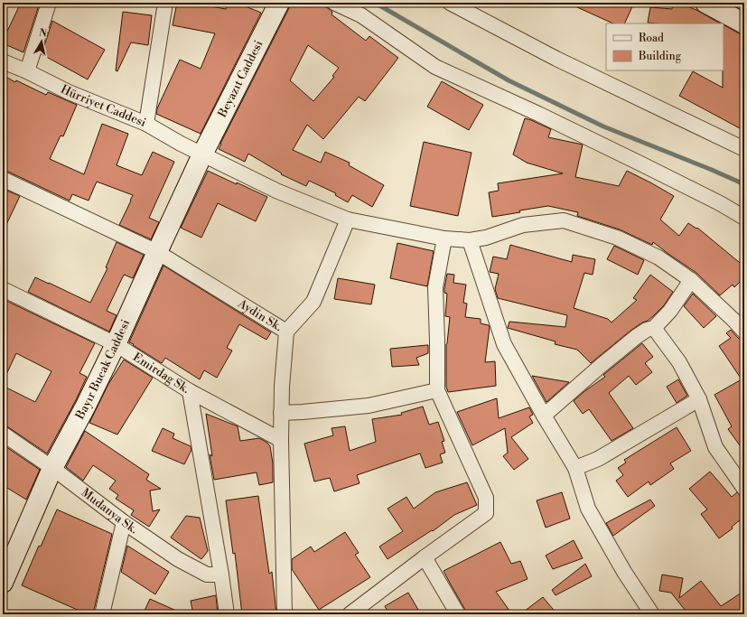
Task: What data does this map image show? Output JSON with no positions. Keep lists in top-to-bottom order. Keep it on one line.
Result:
{"streets":{"street":["Beyazıt Caddesi","Hürriyet Caddesi","Aydin Sk.","Bayır Bucak Caddesi","Emirdag Sk.","Mudanya Sk."]},"crossings":[["Beyazıt Caddesi","Hürriyet Caddesi"],["Beyazıt Caddesi","Bayır Bucak Caddesi"],["Hürriyet Caddesi","Bayır Bucak Caddesi"],["Aydin Sk.","Bayır Bucak Caddesi"],["Aydin Sk.","Emirdag Sk."],["Bayır Bucak Caddesi","Emirdag Sk."],["Bayır Bucak Caddesi","Mudanya Sk."]],"legend":["Road","Building"],"north":"top"}
